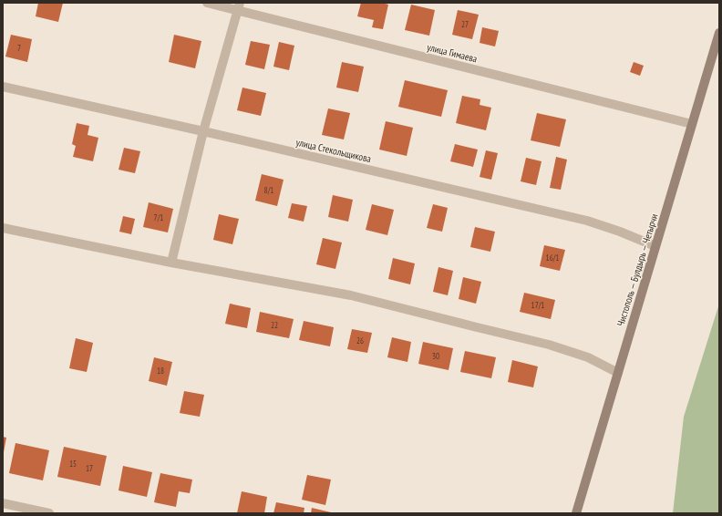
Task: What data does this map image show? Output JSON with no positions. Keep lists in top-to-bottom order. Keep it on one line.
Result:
{"streets":{"street":["улица Гимаева","улица Стекольщикова","Чистополь — Булдырь — Четырчи"]},"crossings":[["улица Гимаева","Чистополь — Булдырь — Четырчи"],["улица Стекольщикова","Чистополь — Булдырь — Четырчи"]],"house_numbers":["27","7","8/1","7/1","16/1","17/1","22","26","30","18","15","17"]}
